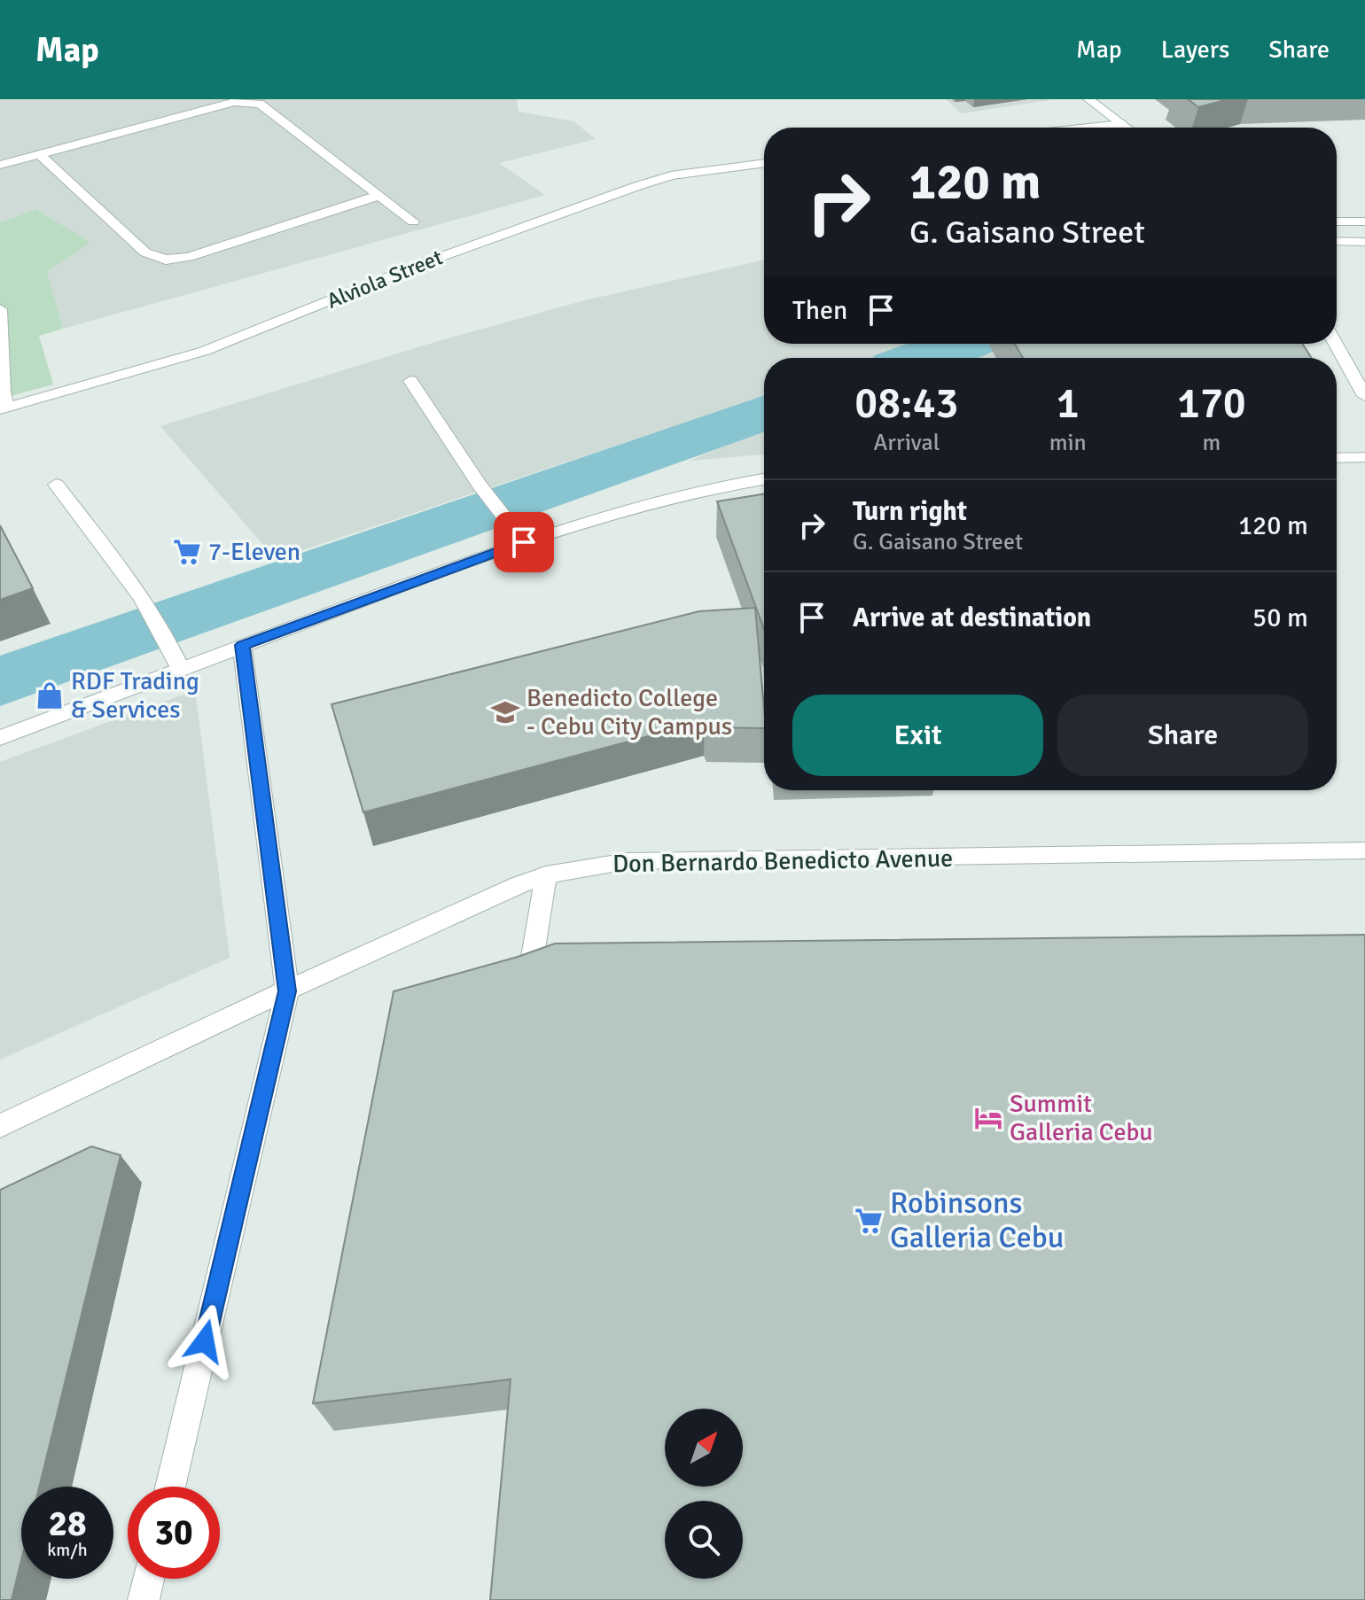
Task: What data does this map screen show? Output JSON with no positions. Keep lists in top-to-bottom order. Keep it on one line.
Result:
{"streets":{"street":["Alviola Street","Don Bernardo Benedicto Avenue"]},"places":{"supermarket":["7-Eleven","Robinsons Galleria Cebu"],"shop":["RDF Trading & Services"],"school or university":["Benedicto College - Cebu City Campus"],"hotel":["Summit Galleria Cebu"]},"north":"top right","page":{"header":"Map","nav":["Map","Layers","Share"],"turn":["120 m","G. Gaisano Street"],"then":"Then","eta":["08:43","Arrival","1","min","170","m"],"list":[{"name":"Turn right","note":"G. Gaisano Street","value":"120 m"},{"name":"Arrive at destination","value":"50 m"}],"buttons":["Exit","Share"],"speed":"28 km/h","limit":"30"}}
